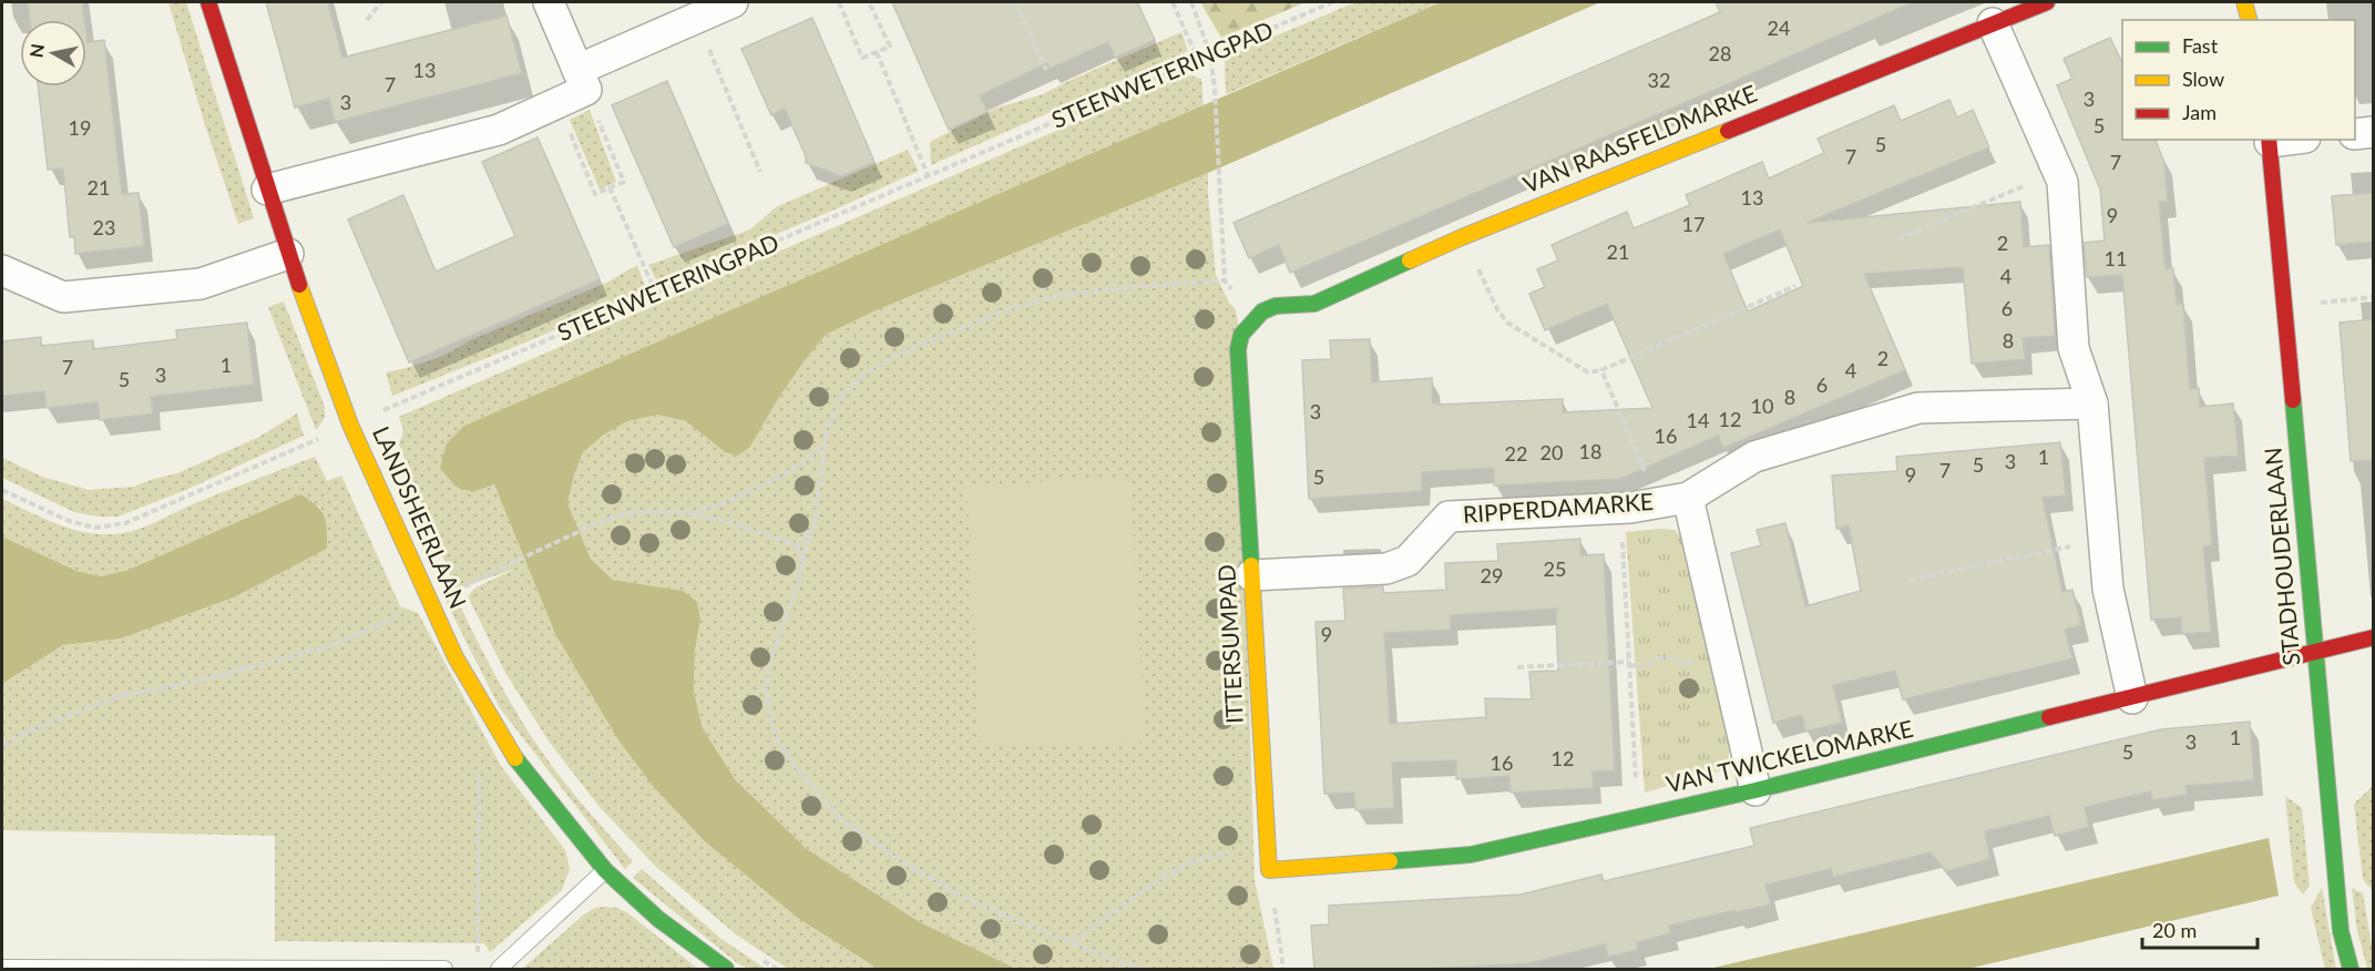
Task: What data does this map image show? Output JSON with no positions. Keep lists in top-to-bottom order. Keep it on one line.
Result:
{"streets":{"street":["VAN RAASFELDMARKE","RIPPERDAMARKE","LANDSHEERLAAN","STADHOUDERLAAN","ITTERSUMPAD","VAN TWICKELOMARKE"],"path":["STEENWETERINGPAD"]},"crossings":[["STEENWETERINGPAD","LANDSHEERLAAN"],["VAN RAASFELDMARKE","ITTERSUMPAD"],["RIPPERDAMARKE","ITTERSUMPAD"],["RIPPERDAMARKE","VAN TWICKELOMARKE"],["STADHOUDERLAAN","VAN TWICKELOMARKE"],["ITTERSUMPAD","VAN TWICKELOMARKE"]],"house_numbers":["24","28","13","32","7","3","3","5","19","5","7","7","21","13","9","17","23","2","21","11","4","6","8","2","1","7","4","3","5","6","8","10","3","12","14","16","18","20","22","1","3","5","7","9","5","25","29","9","1","3","5","12","16"],"legend":["Fast","Slow","Jam"],"scale_bar":"20 m","north":"left"}
